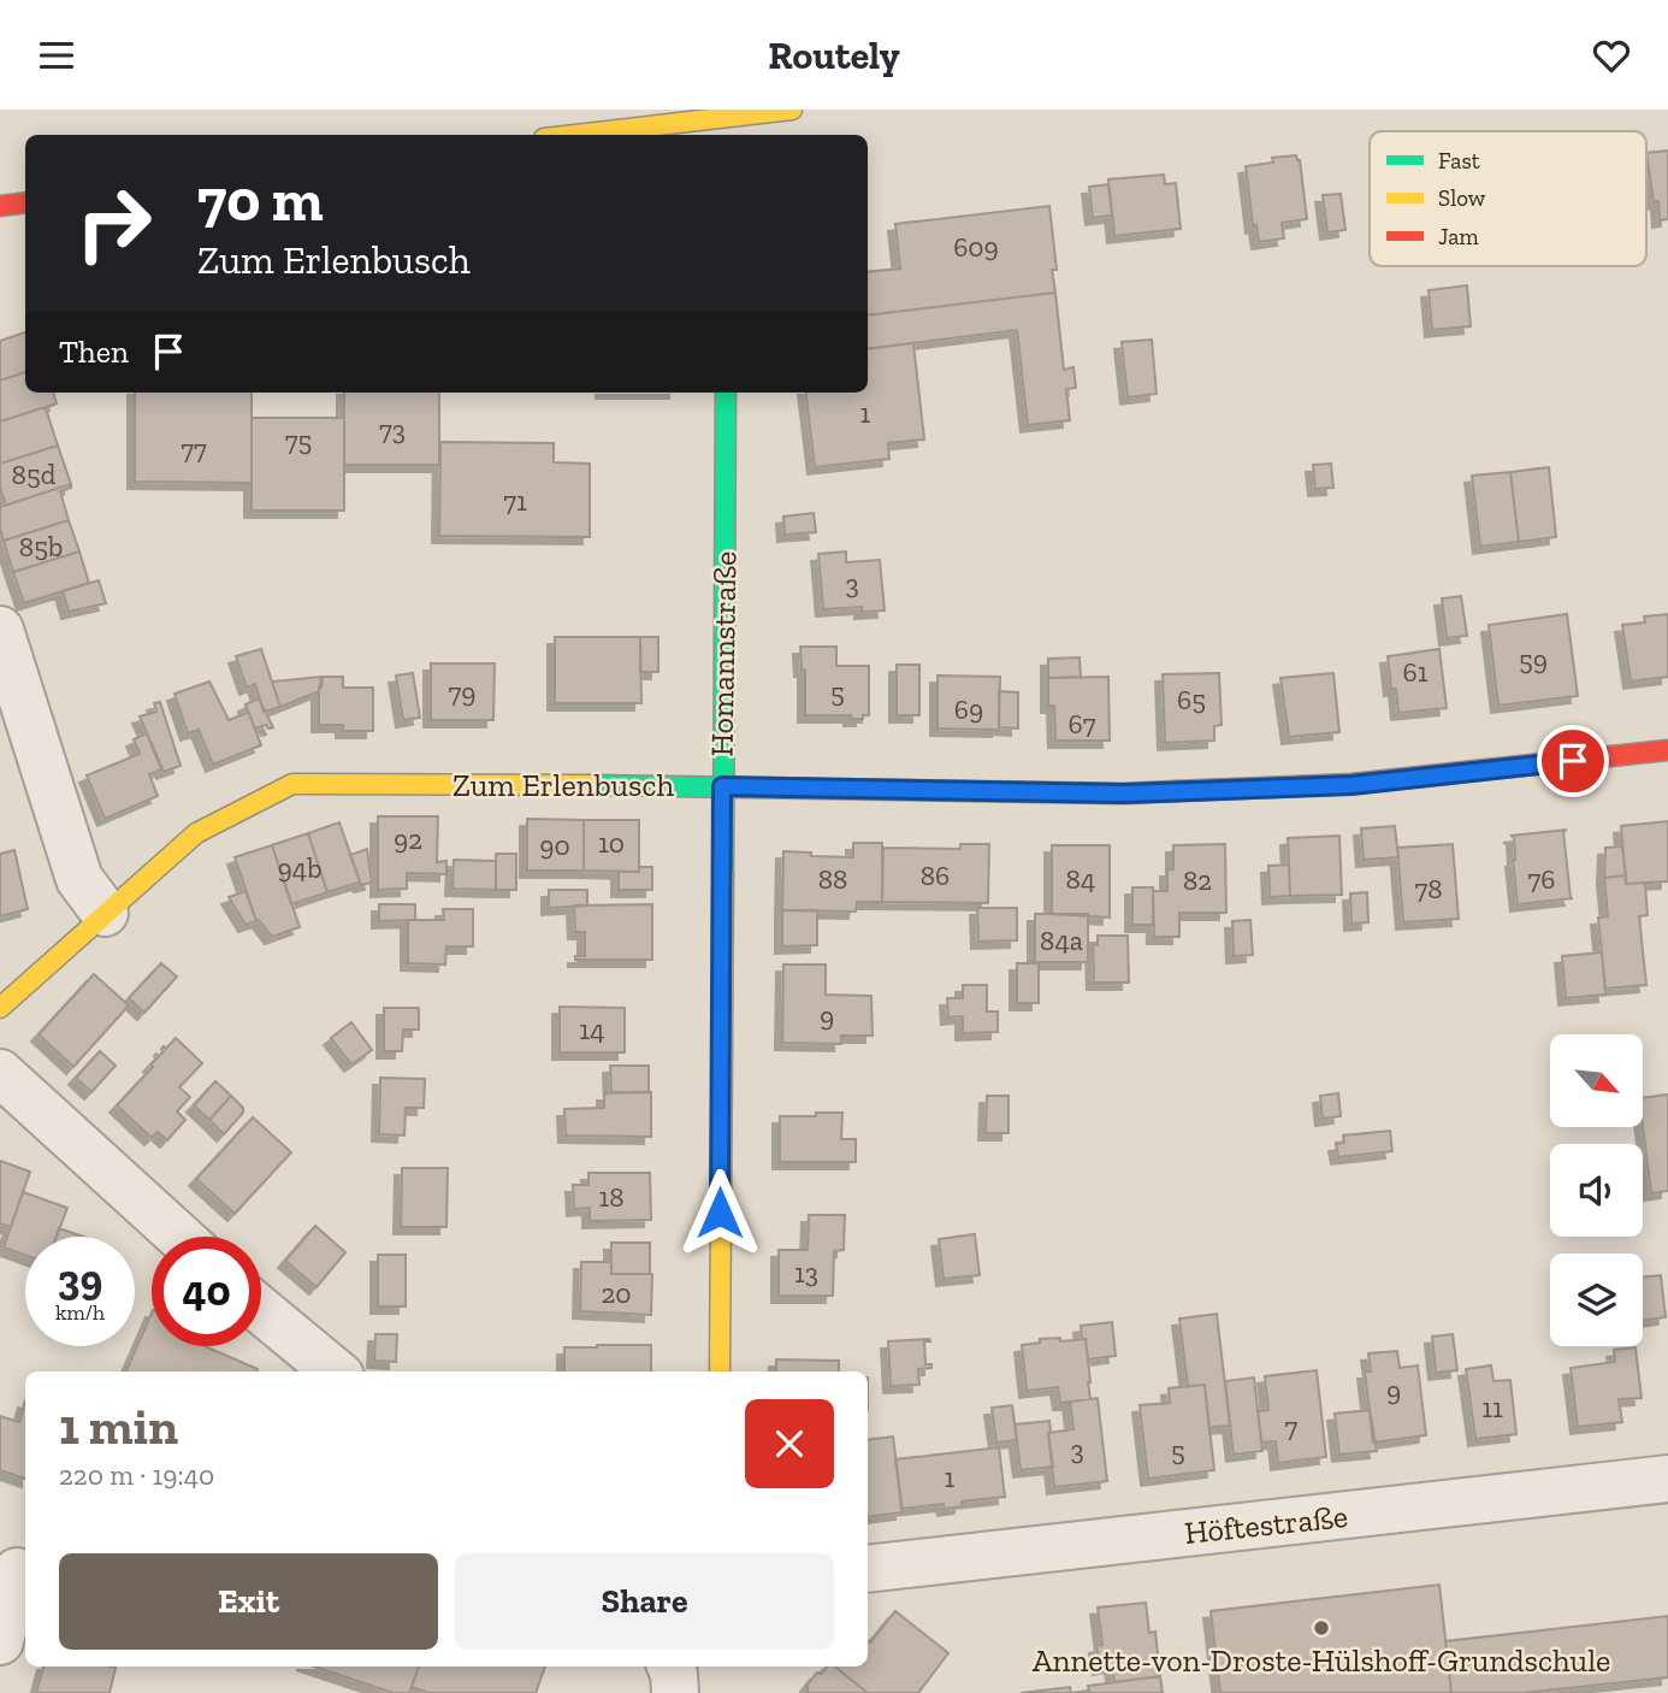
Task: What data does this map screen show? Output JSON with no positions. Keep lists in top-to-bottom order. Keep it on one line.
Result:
{"streets":{"street":["Homannstraße","Zum Erlenbusch","Höftestraße"]},"crossings":[["Homannstraße","Zum Erlenbusch"]],"places":["Annette-von-Droste-Hülshoff-Grundschule"],"house_numbers":["609","1","73","75","77","85d","71","85b","3","59","61","79","5","65","69","67","92","10","90","94b","86","88","84","76","82","78","84a","9","14","18","13","20","9","11","7","3","5","1"],"legend":["Fast","Slow","Jam"],"north":"bottom right","page":{"header":"Routely","turn":["70 m","Zum Erlenbusch"],"then":"Then","speed":"39 km/h","limit":"40","heading":["1 min","220 m · 19:40"],"buttons":["Exit","Share"]}}
